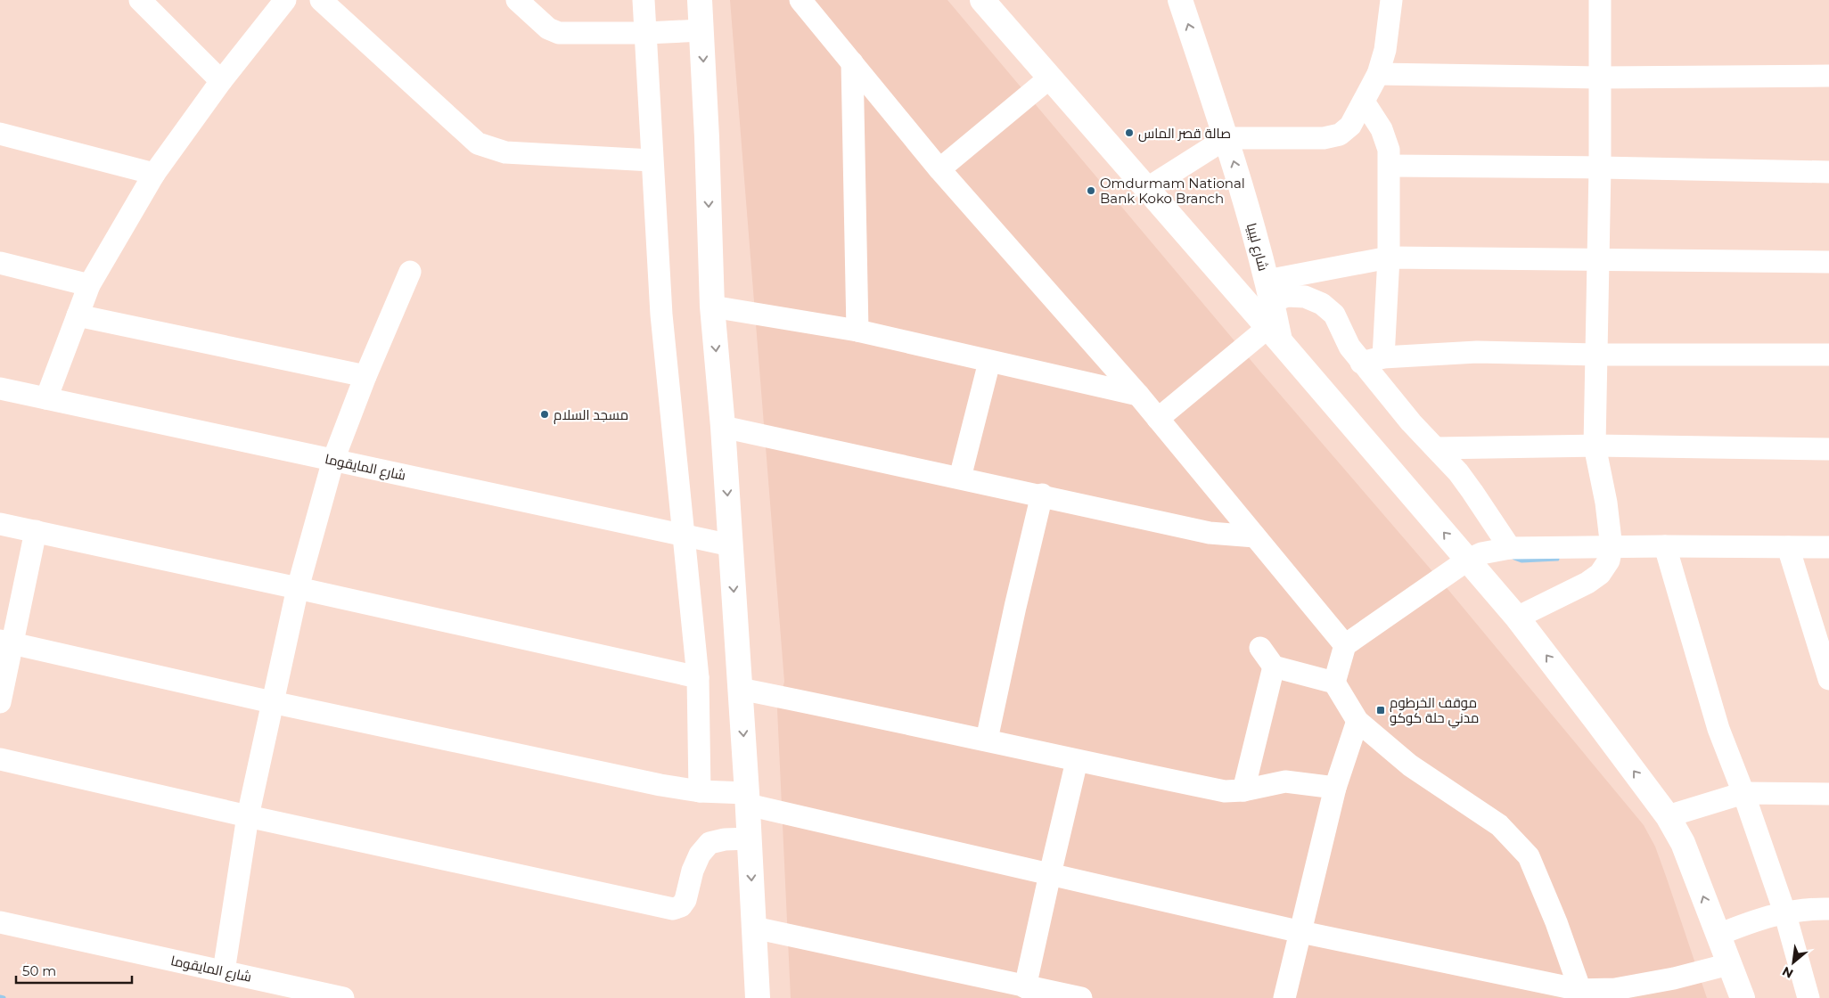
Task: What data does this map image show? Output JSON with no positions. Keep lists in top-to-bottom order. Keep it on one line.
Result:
{"streets":{"main road":["شارع ليبيا"],"street":["شارع المايقوما"]},"places":{"other":["صالة قصر الماس","Omdurmam National Bank Koko Branch","مسجد السلام"],"transit":["موقف الخرطوم مدني حلة كوكو"]},"scale_bar":"50 m","north":"bottom left"}
